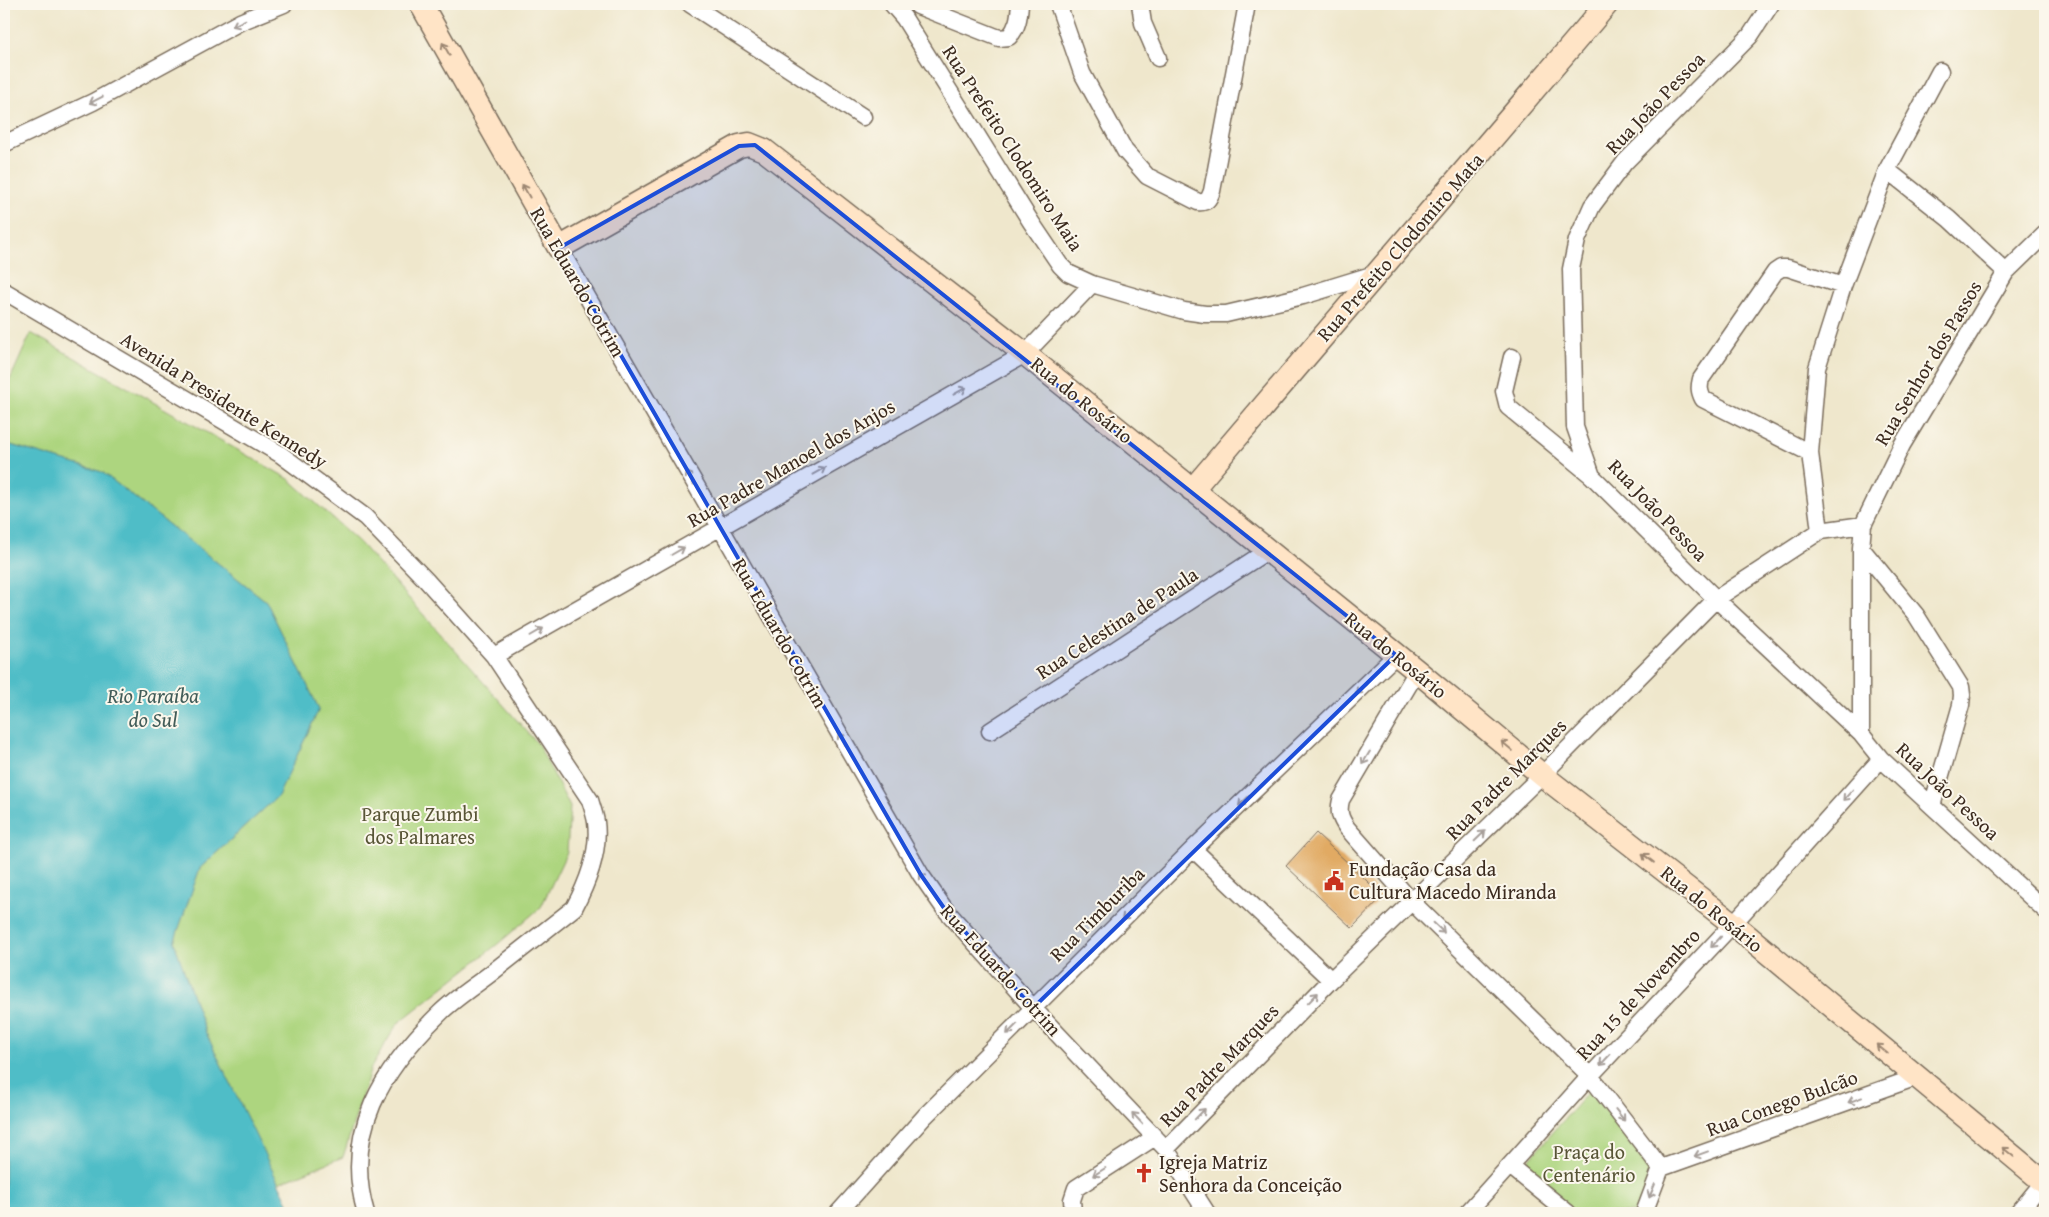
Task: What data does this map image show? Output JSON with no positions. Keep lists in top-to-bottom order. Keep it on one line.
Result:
{"streets":{"street":["Rua João Pessoa","Rua Prefeito Clodomiro Maia","Rua Prefeito Clodomiro Mata","Rua Eduardo Cotrim","Rua Senhor dos Passos","Avenida Presidente Kennedy","Rua do Rosário","Rua Padre Manoel dos Anjos","Rua Celestina de Paula","Rua Padre Marques","Rua Timburiba","Rua 15 de Novembro","Rua Conego Bulcão"]},"crossings":[["Rua João Pessoa","Rua Padre Marques"],["Rua João Pessoa","Rua 15 de Novembro"],["Rua Prefeito Clodomiro Maia","Rua Prefeito Clodomiro Mata"],["Rua Prefeito Clodomiro Maia","Rua Padre Manoel dos Anjos"],["Rua Prefeito Clodomiro Mata","Rua do Rosário"],["Rua Eduardo Cotrim","Rua do Rosário"],["Rua Eduardo Cotrim","Rua Padre Manoel dos Anjos"],["Rua Eduardo Cotrim","Rua Padre Marques"],["Rua Eduardo Cotrim","Rua Timburiba"],["Rua Senhor dos Passos","Rua Padre Marques"],["Avenida Presidente Kennedy","Rua Padre Manoel dos Anjos"],["Rua do Rosário","Rua Padre Manoel dos Anjos"],["Rua do Rosário","Rua Celestina de Paula"],["Rua do Rosário","Rua Padre Marques"],["Rua do Rosário","Rua Timburiba"],["Rua do Rosário","Rua 15 de Novembro"],["Rua do Rosário","Rua Conego Bulcão"]],"one_way":["Rua Eduardo Cotrim","Rua do Rosário","Rua Padre Manoel dos Anjos","Rua Timburiba","Rua 15 de Novembro","Rua Conego Bulcão"],"water":["Rio Paraíba do Sul"],"parks":["Parque Zumbi dos Palmares","Praça do Centenário"],"places":{"public building":["Fundação Casa da Cultura Macedo Miranda"],"church":["Igreja Matriz Senhora da Conceição"]}}
